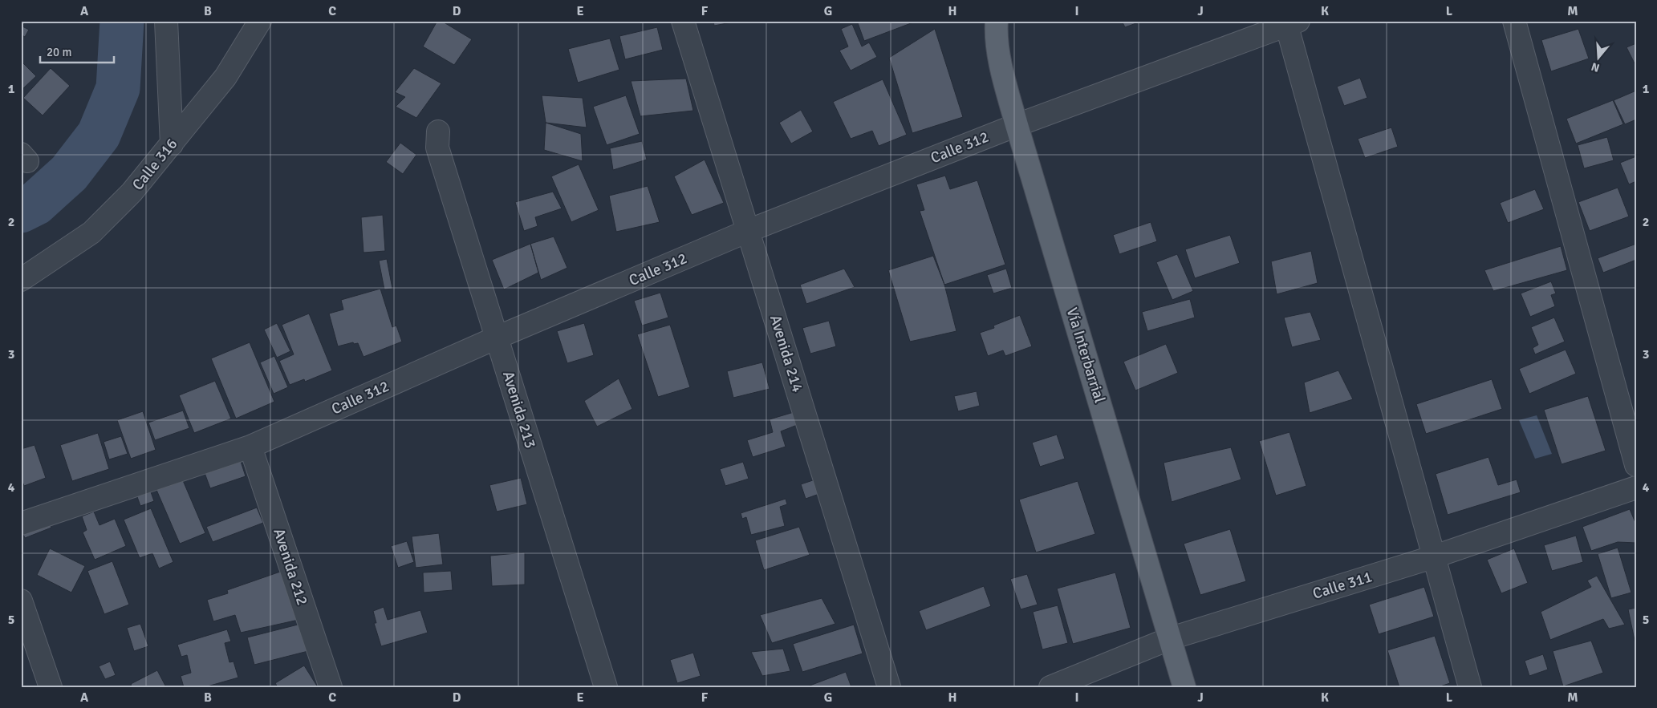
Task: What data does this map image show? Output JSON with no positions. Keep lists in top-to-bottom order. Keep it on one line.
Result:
{"streets":{"main road":["Vía Interbarrial"],"street":["Calle 312","Calle 316","Avenida 214","Avenida 213","Avenida 212","Calle 311"]},"crossings":[["Calle 312","Avenida 214"],["Calle 312","Vía Interbarrial"],["Calle 312","Avenida 213"],["Calle 312","Avenida 212"],["Vía Interbarrial","Calle 311"]],"scale_bar":"20 m","north":"bottom","grid":{"columns":["A","B","C","D","E","F","G","H","I","J","K","L","M"],"rows":["1","2","3","4","5"]}}
